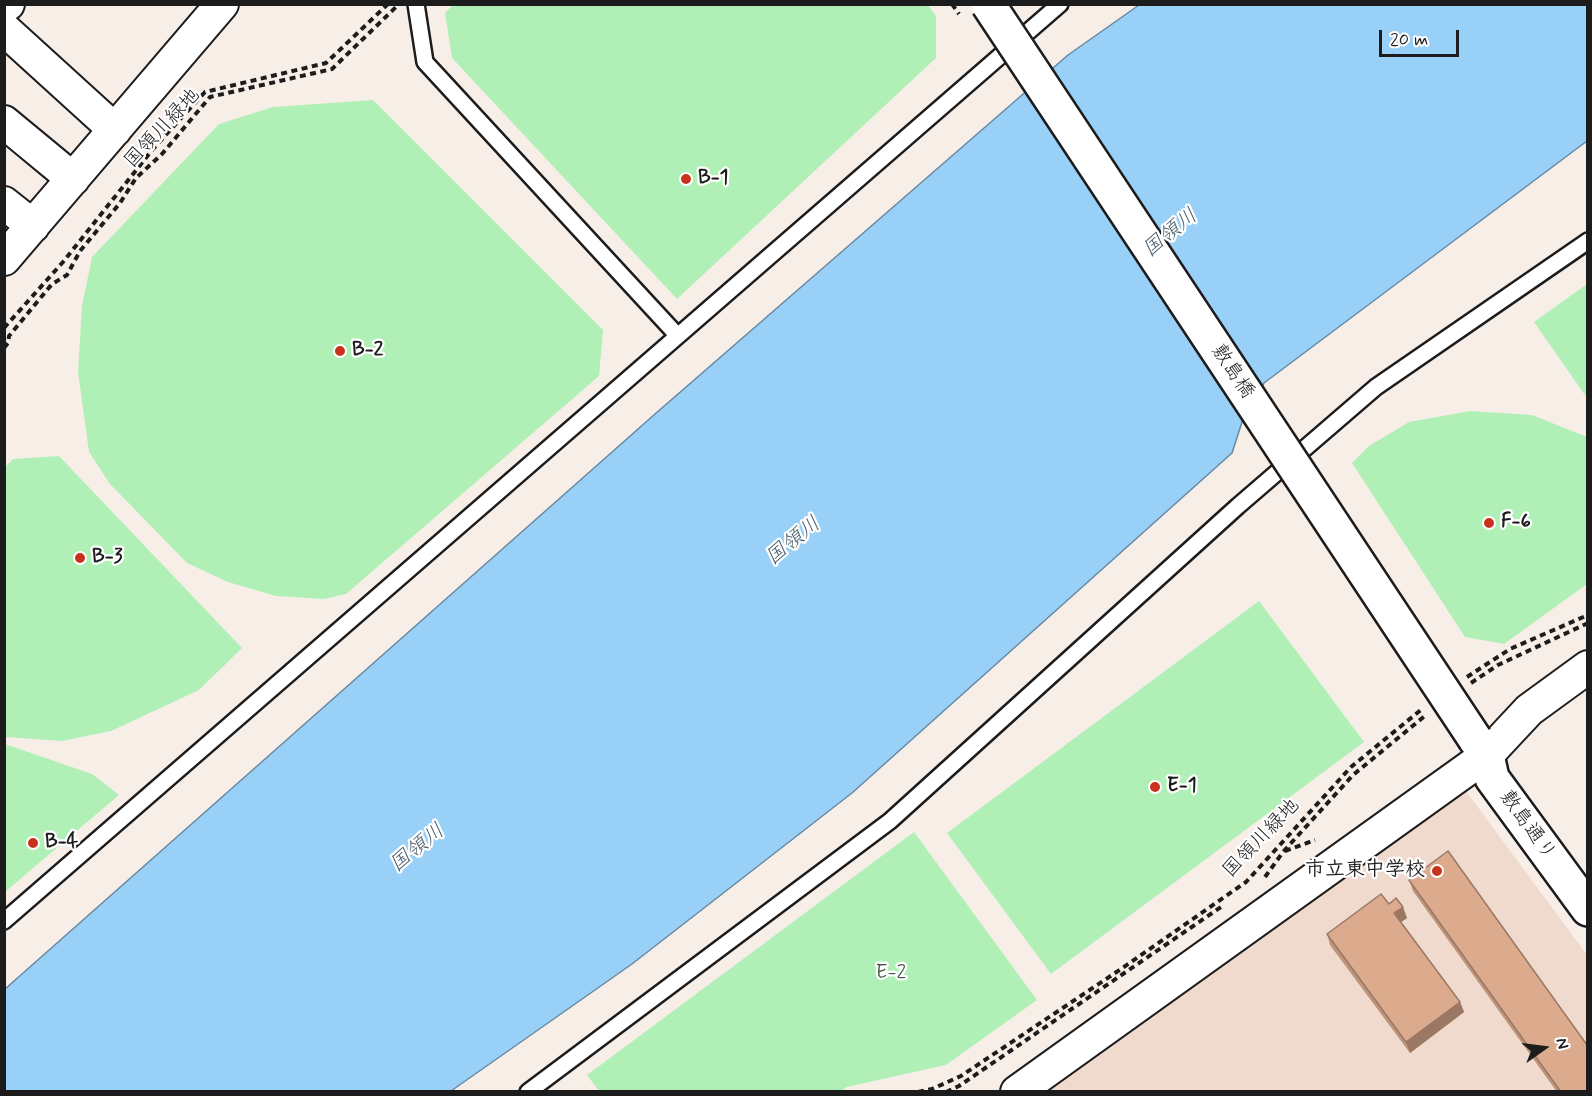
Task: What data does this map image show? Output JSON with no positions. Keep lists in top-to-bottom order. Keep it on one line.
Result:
{"streets":{"street":["敷島橋","敷島通り"],"path":["国領川緑地"]},"crossings":[["敷島橋","敷島通り"]],"water":["国領川"],"parks":["E-2"],"places":["B-1","B-2","F-6","B-3","E-1","B-4","市立東中学校"],"scale_bar":"20 m","north":"right"}
